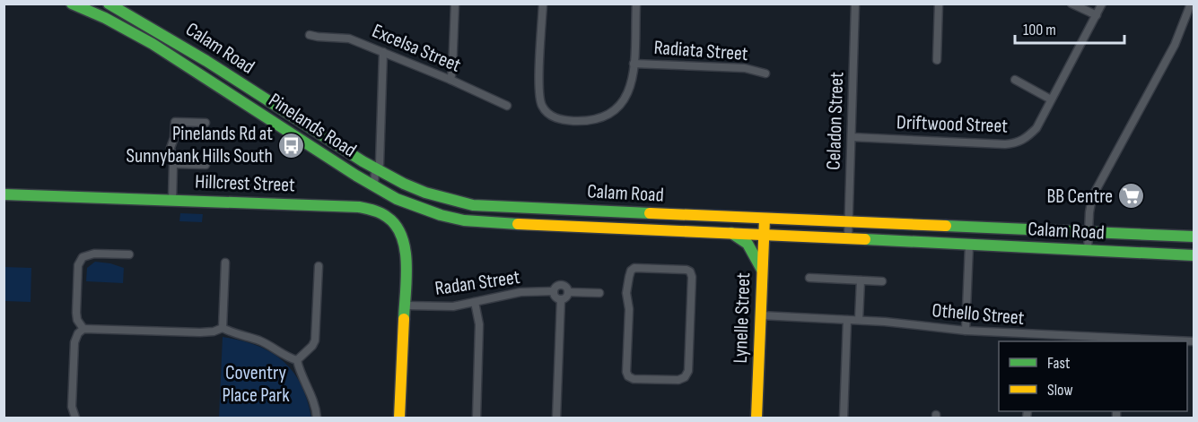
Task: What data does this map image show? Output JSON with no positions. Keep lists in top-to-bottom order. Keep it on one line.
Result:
{"streets":{"main road":["Calam Road","Pinelands Road","Hillcrest Street","Lynelle Street"],"street":["Excelsa Street","Radiata Street","Celadon Street","Driftwood Street","Radan Street","Othello Street"]},"crossings":[["Calam Road","Celadon Street"],["Calam Road","Pinelands Road"],["Calam Road","Lynelle Street"],["Celadon Street","Driftwood Street"],["Hillcrest Street","Radan Street"],["Othello Street","Lynelle Street"]],"parks":["Coventry Place Park"],"places":{"bus stop":["Pinelands Rd at Sunnybank Hills South"],"supermarket":["BB Centre"]},"legend":["Fast","Slow"],"scale_bar":"100 m"}
